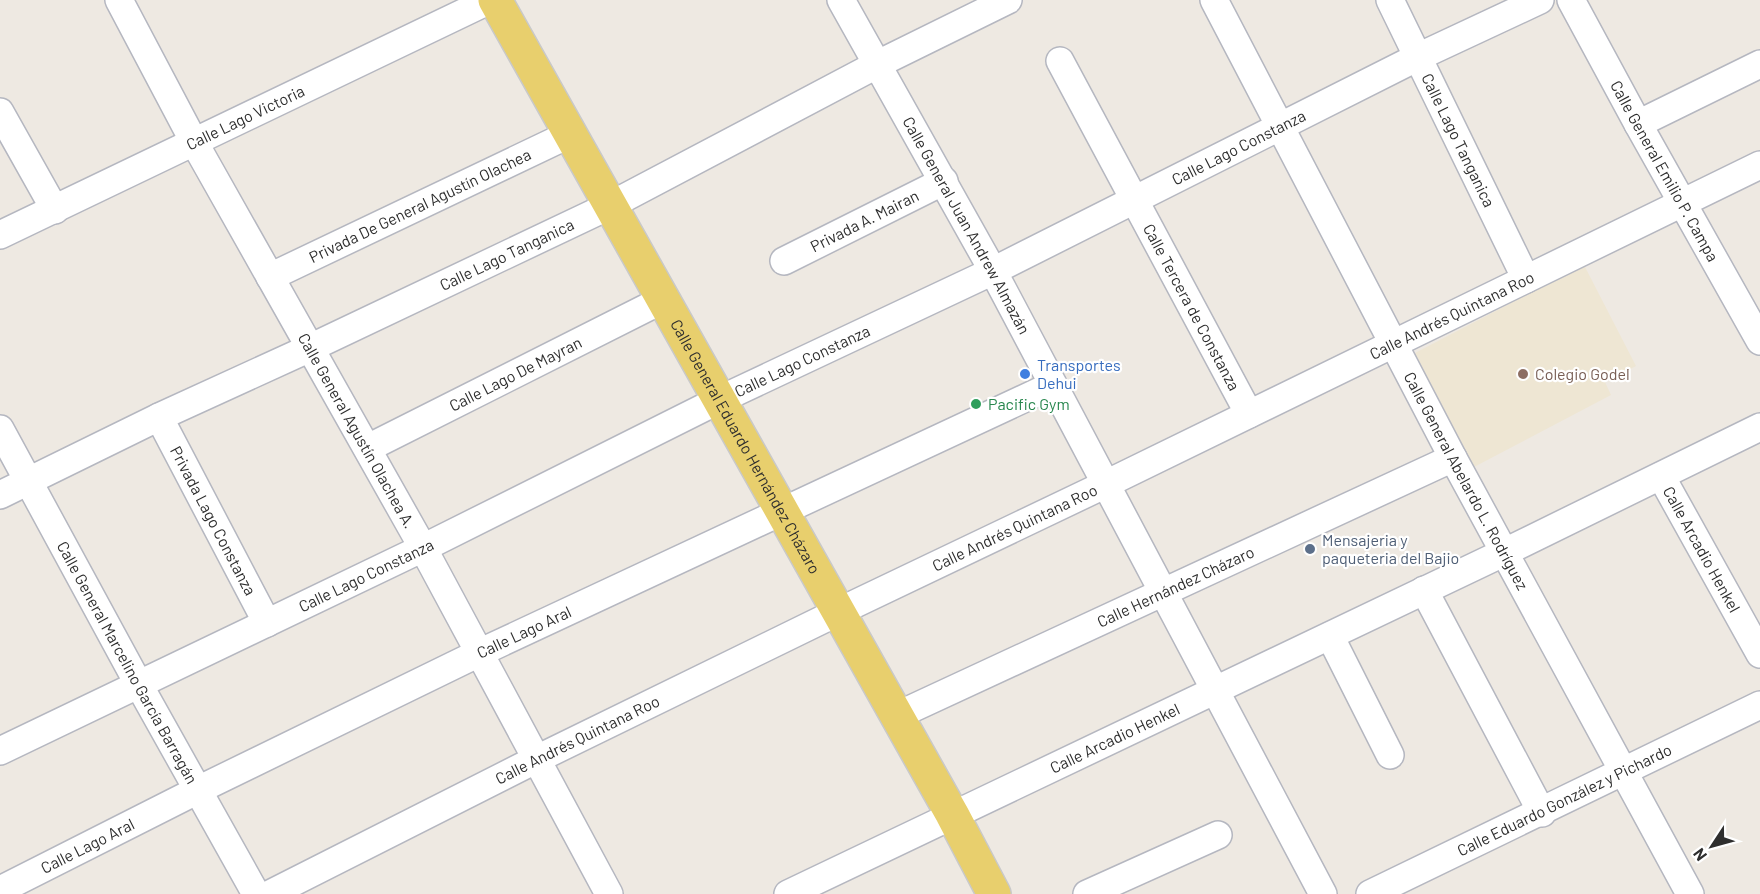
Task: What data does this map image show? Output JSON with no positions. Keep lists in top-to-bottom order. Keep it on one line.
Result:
{"streets":{"main road":["Calle General Eduardo Hernández Cházaro"],"street":["Calle Lago Victoria","Calle Lago Tanganica","Calle Lago Constanza","Calle General Emilio P. Campa","Privada De General Agustín Olachea","Privada A. Mairan","Calle General Juan Andrew Almazán","Calle Tercera de Constanza","Calle Andrés Quintana Roo","Calle Lago De Mayran","Calle General Agustín Olachea A.","Calle General Abelardo L. Rodríguez","Privada Lago Constanza","Calle Arcadio Henkel","Calle Hernández Cházaro","Calle Lago Aral","Calle General Marcelino García Barragán","Calle Eduardo González y Pichardo"]},"crossings":[["Calle Lago Victoria","Calle General Agustín Olachea A."],["Calle Lago Victoria","Calle General Eduardo Hernández Cházaro"],["Calle Lago Tanganica","Calle Lago Constanza"],["Calle Lago Tanganica","Calle General Juan Andrew Almazán"],["Calle Lago Tanganica","Calle Andrés Quintana Roo"],["Calle Lago Tanganica","Calle General Agustín Olachea A."],["Calle Lago Tanganica","Calle General Eduardo Hernández Cházaro"],["Calle Lago Tanganica","Privada Lago Constanza"],["Calle Lago Tanganica","Calle General Marcelino García Barragán"],["Calle Lago Constanza","Calle General Juan Andrew Almazán"],["Calle Lago Constanza","Calle Tercera de Constanza"],["Calle Lago Constanza","Calle General Agustín Olachea A."],["Calle Lago Constanza","Calle General Eduardo Hernández Cházaro"],["Calle Lago Constanza","Calle General Abelardo L. Rodríguez"],["Calle Lago Constanza","Privada Lago Constanza"],["Calle Lago Constanza","Calle General Marcelino García Barragán"],["Calle General Emilio P. Campa","Calle Andrés Quintana Roo"],["Privada De General Agustín Olachea","Calle General Agustín Olachea A."],["Privada De General Agustín Olachea","Calle General Eduardo Hernández Cházaro"],["Privada A. Mairan","Calle General Juan Andrew Almazán"],["Calle General Juan Andrew Almazán","Calle Andrés Quintana Roo"],["Calle General Juan Andrew Almazán","Calle Arcadio Henkel"],["Calle General Juan Andrew Almazán","Calle Hernández Cházaro"],["Calle General Juan Andrew Almazán","Calle Lago Aral"],["Calle Tercera de Constanza","Calle Andrés Quintana Roo"],["Calle Andrés Quintana Roo","Calle General Agustín Olachea A."],["Calle Andrés Quintana Roo","Calle General Eduardo Hernández Cházaro"],["Calle Andrés Quintana Roo","Calle General Abelardo L. Rodríguez"],["Calle Lago De Mayran","Calle General Agustín Olachea A."],["Calle Lago De Mayran","Calle General Eduardo Hernández Cházaro"],["Calle General Agustín Olachea A.","Calle Lago Aral"],["Calle General Eduardo Hernández Cházaro","Calle Arcadio Henkel"],["Calle General Eduardo Hernández Cházaro","Calle Hernández Cházaro"],["Calle General Eduardo Hernández Cházaro","Calle Lago Aral"],["Calle General Abelardo L. Rodríguez","Calle Arcadio Henkel"],["Calle General Abelardo L. Rodríguez","Calle Hernández Cházaro"],["Calle General Abelardo L. Rodríguez","Calle Eduardo González y Pichardo"],["Calle Lago Aral","Calle General Marcelino García Barragán"]],"places":["Transportes Dehui","Colegio Godel","Pacific Gym","Mensajeria y paqueteria del Bajio"],"north":"bottom left"}
